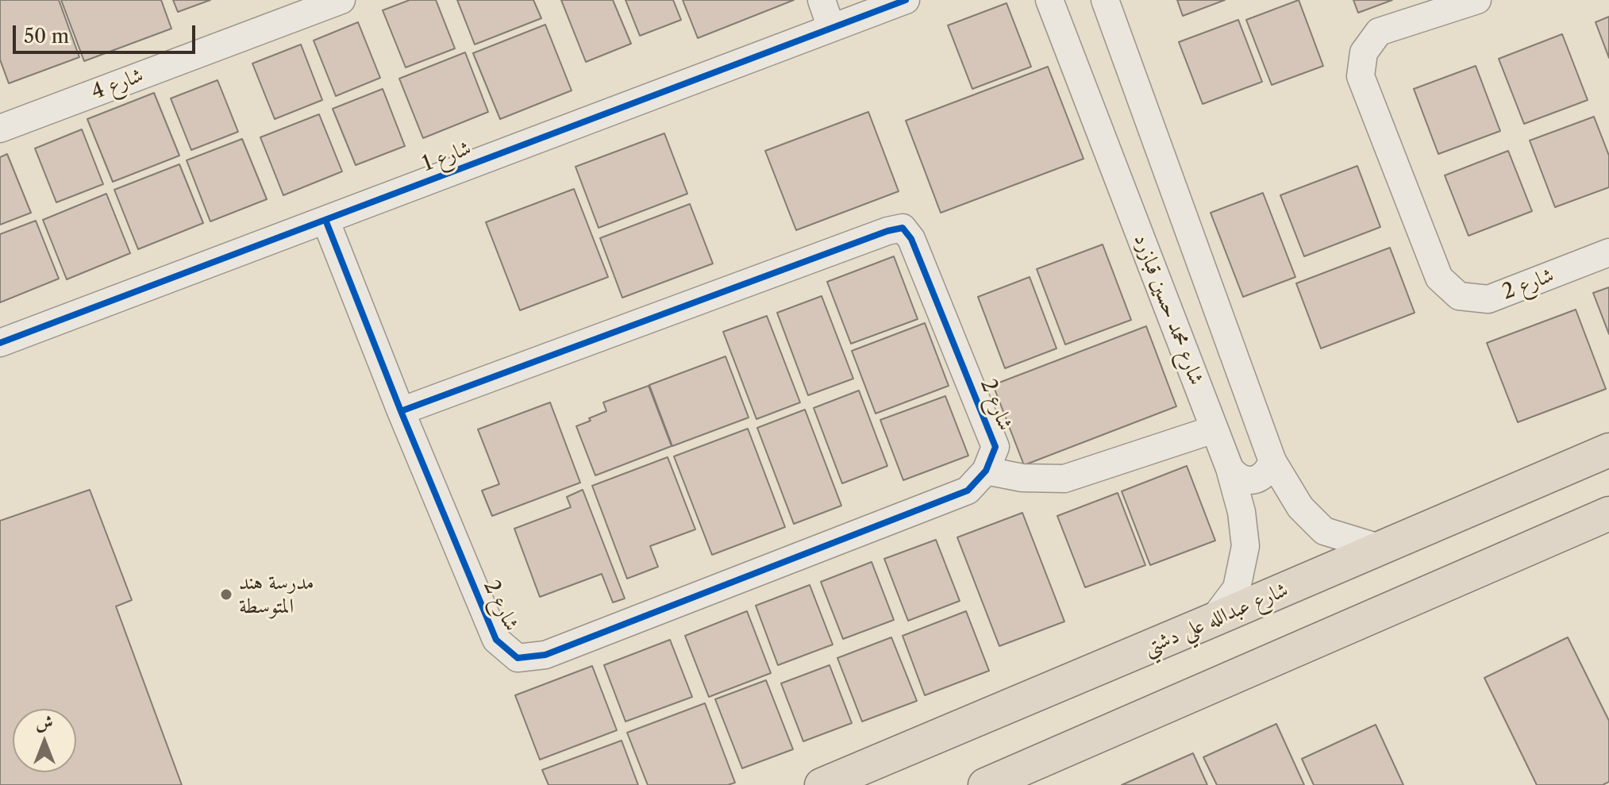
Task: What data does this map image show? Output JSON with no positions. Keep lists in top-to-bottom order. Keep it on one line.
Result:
{"streets":{"main road":["شارع عبدالله علي دشتي"],"street":["شارع 4","شارع 1","شارع 2","شارع محمد حسين قبازرد"]},"crossings":[["شارع 1","شارع 2"],["شارع محمد حسين قبازرد","شارع عبدالله علي دشتي"]],"places":["مدرسة هند المتوسطة"],"scale_bar":"50 m","north":"top"}
